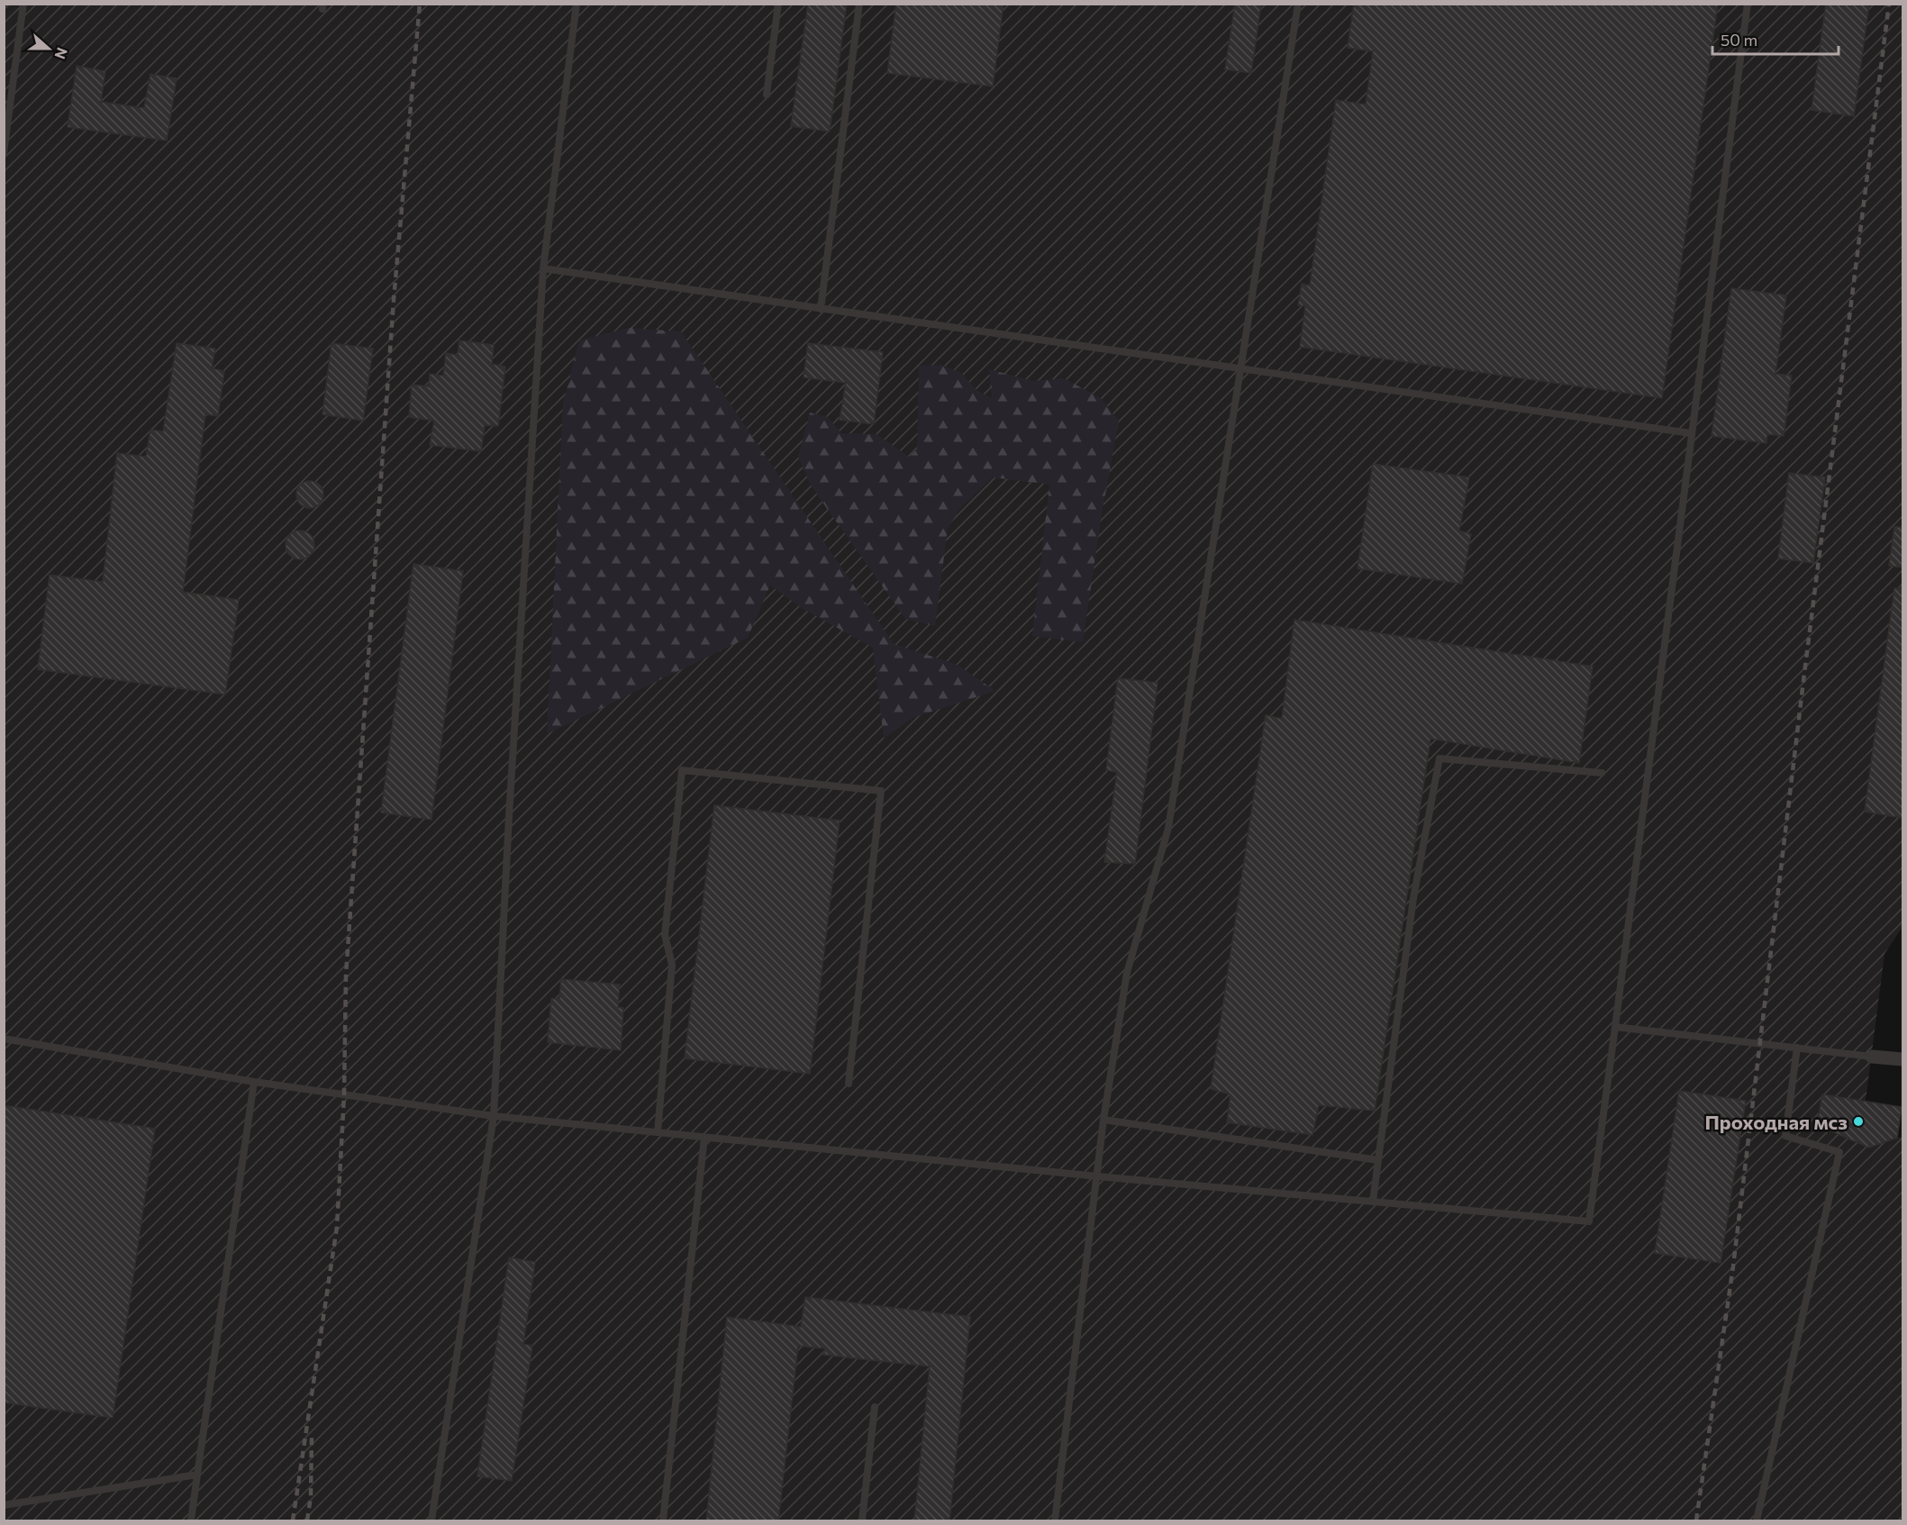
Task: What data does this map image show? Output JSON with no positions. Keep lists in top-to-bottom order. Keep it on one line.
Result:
{"places":["Проходная мсз"],"scale_bar":"50 m","north":"right"}
